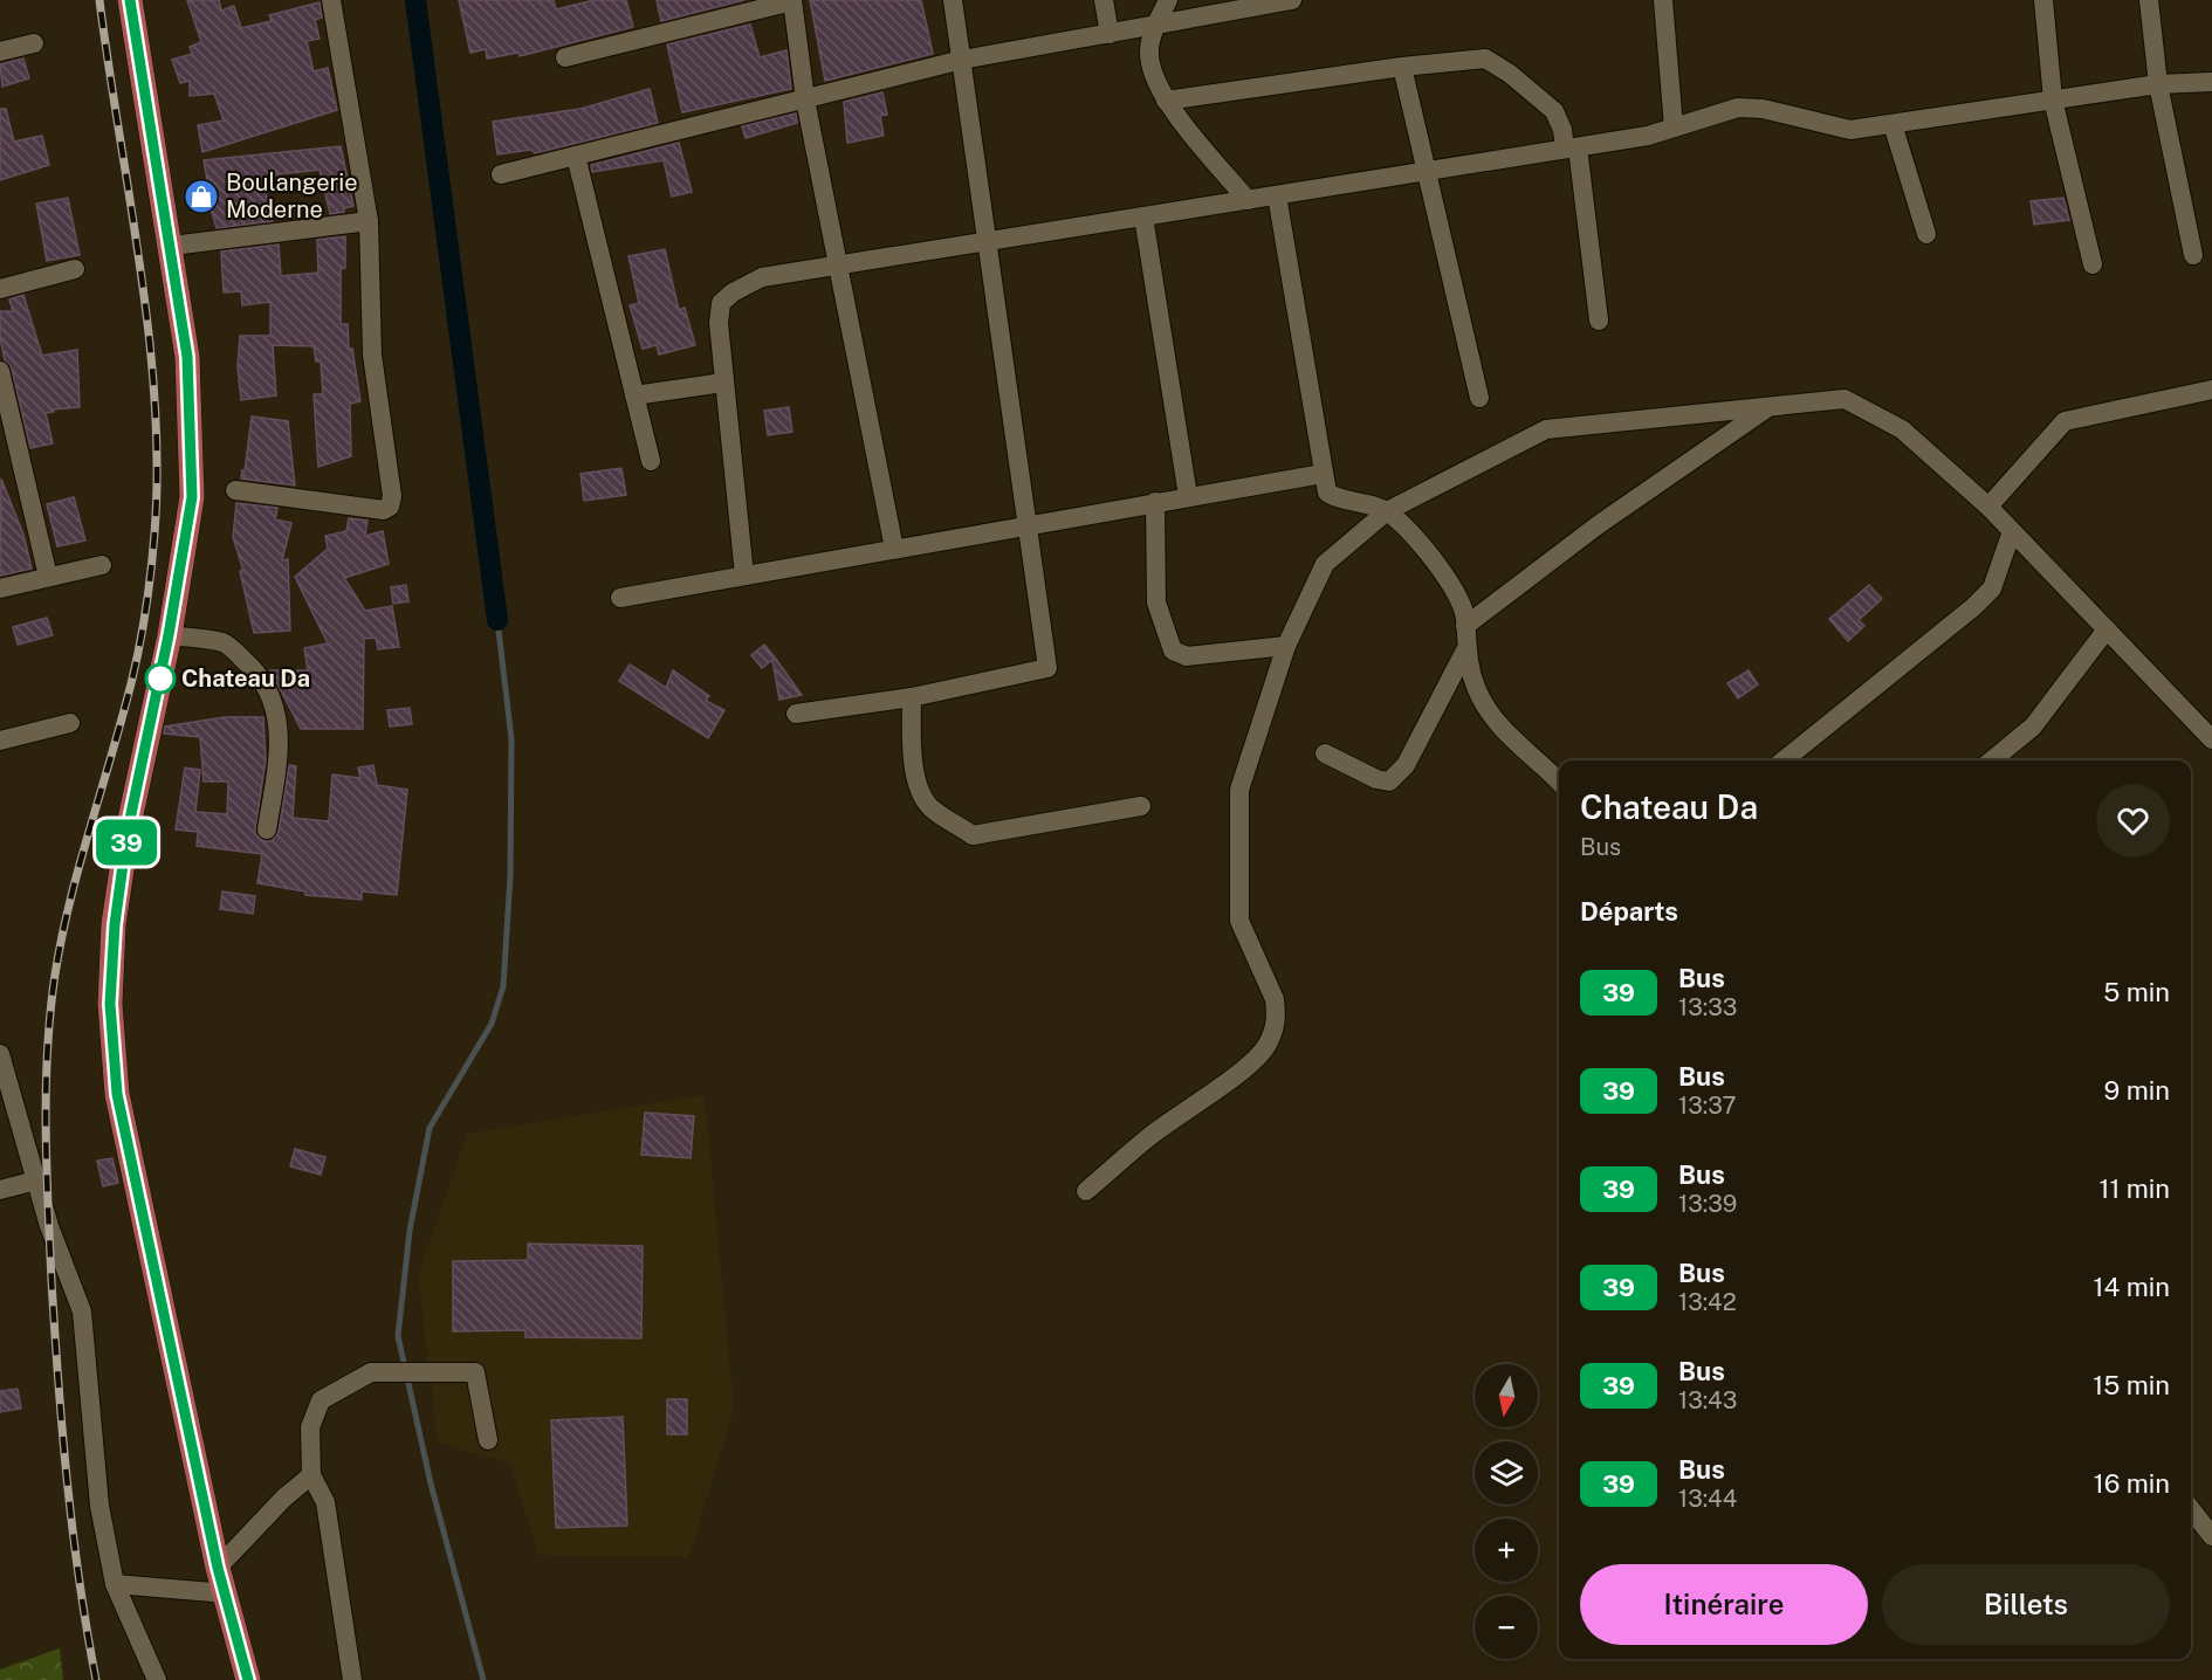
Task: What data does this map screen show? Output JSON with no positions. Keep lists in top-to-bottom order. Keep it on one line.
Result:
{"places":{"shop":["Boulangerie Moderne"],"other":["Chateau Da"]},"lines":["bus line 39"],"north":"bottom","page":{"on_map":"39","heading":[["Chateau Da","Bus"],"Départs"],"list":[{"mark":"39","name":"Bus","note":"13:33","value":"5 min"},{"mark":"39","name":"Bus","note":"13:37","value":"9 min"},{"mark":"39","name":"Bus","note":"13:39","value":"11 min"},{"mark":"39","name":"Bus","note":"13:42","value":"14 min"},{"mark":"39","name":"Bus","note":"13:43","value":"15 min"},{"mark":"39","name":"Bus","note":"13:44","value":"16 min"}],"map_buttons":["+","−"],"buttons":["Itinéraire","Billets"]}}
